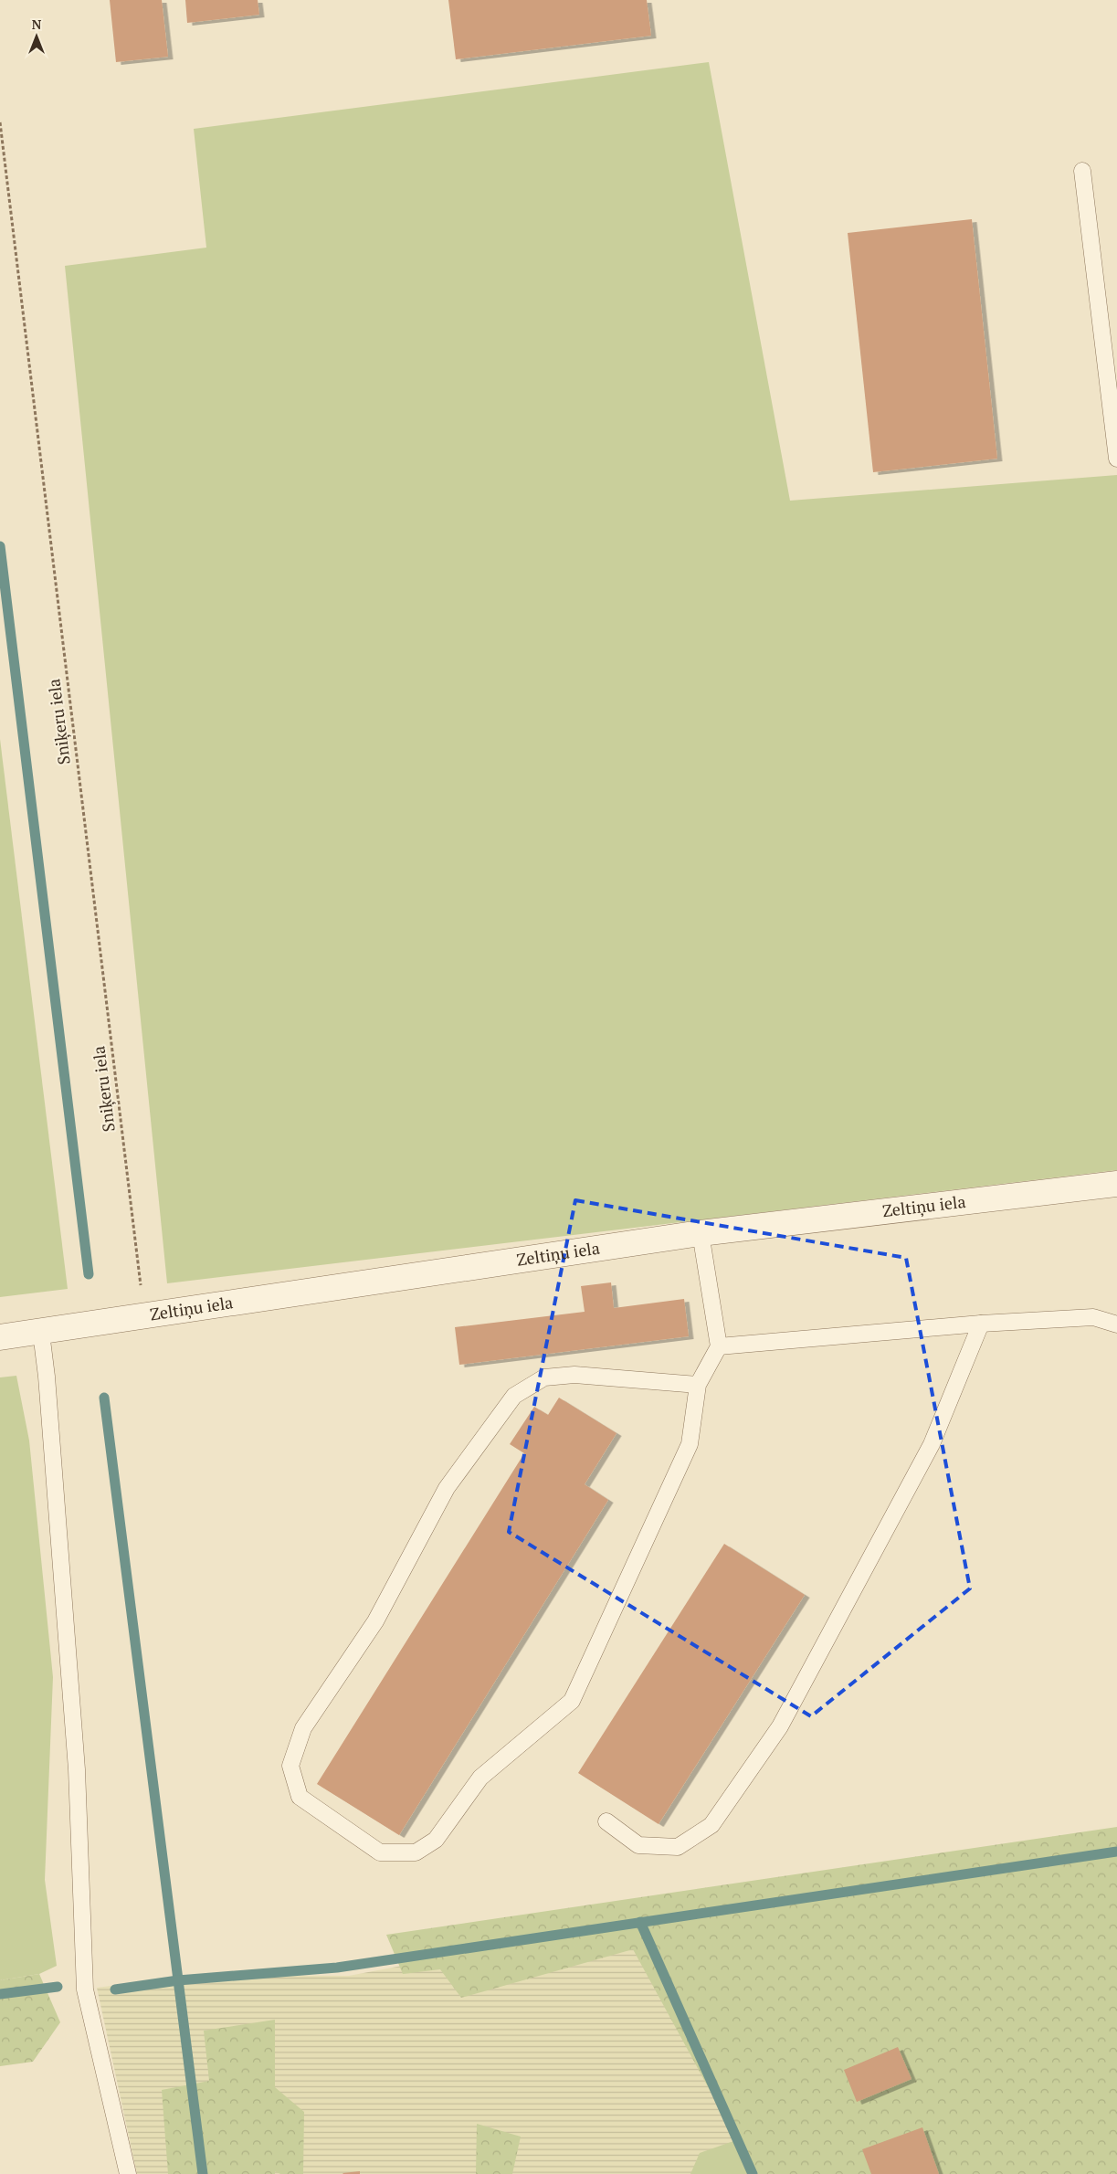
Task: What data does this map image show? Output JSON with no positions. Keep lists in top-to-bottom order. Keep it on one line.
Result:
{"streets":{"street":["Zeltiņu iela"],"path":["Sniķeru iela"]},"crossings":[["Sniķeru iela","Zeltiņu iela"]],"north":"top"}
